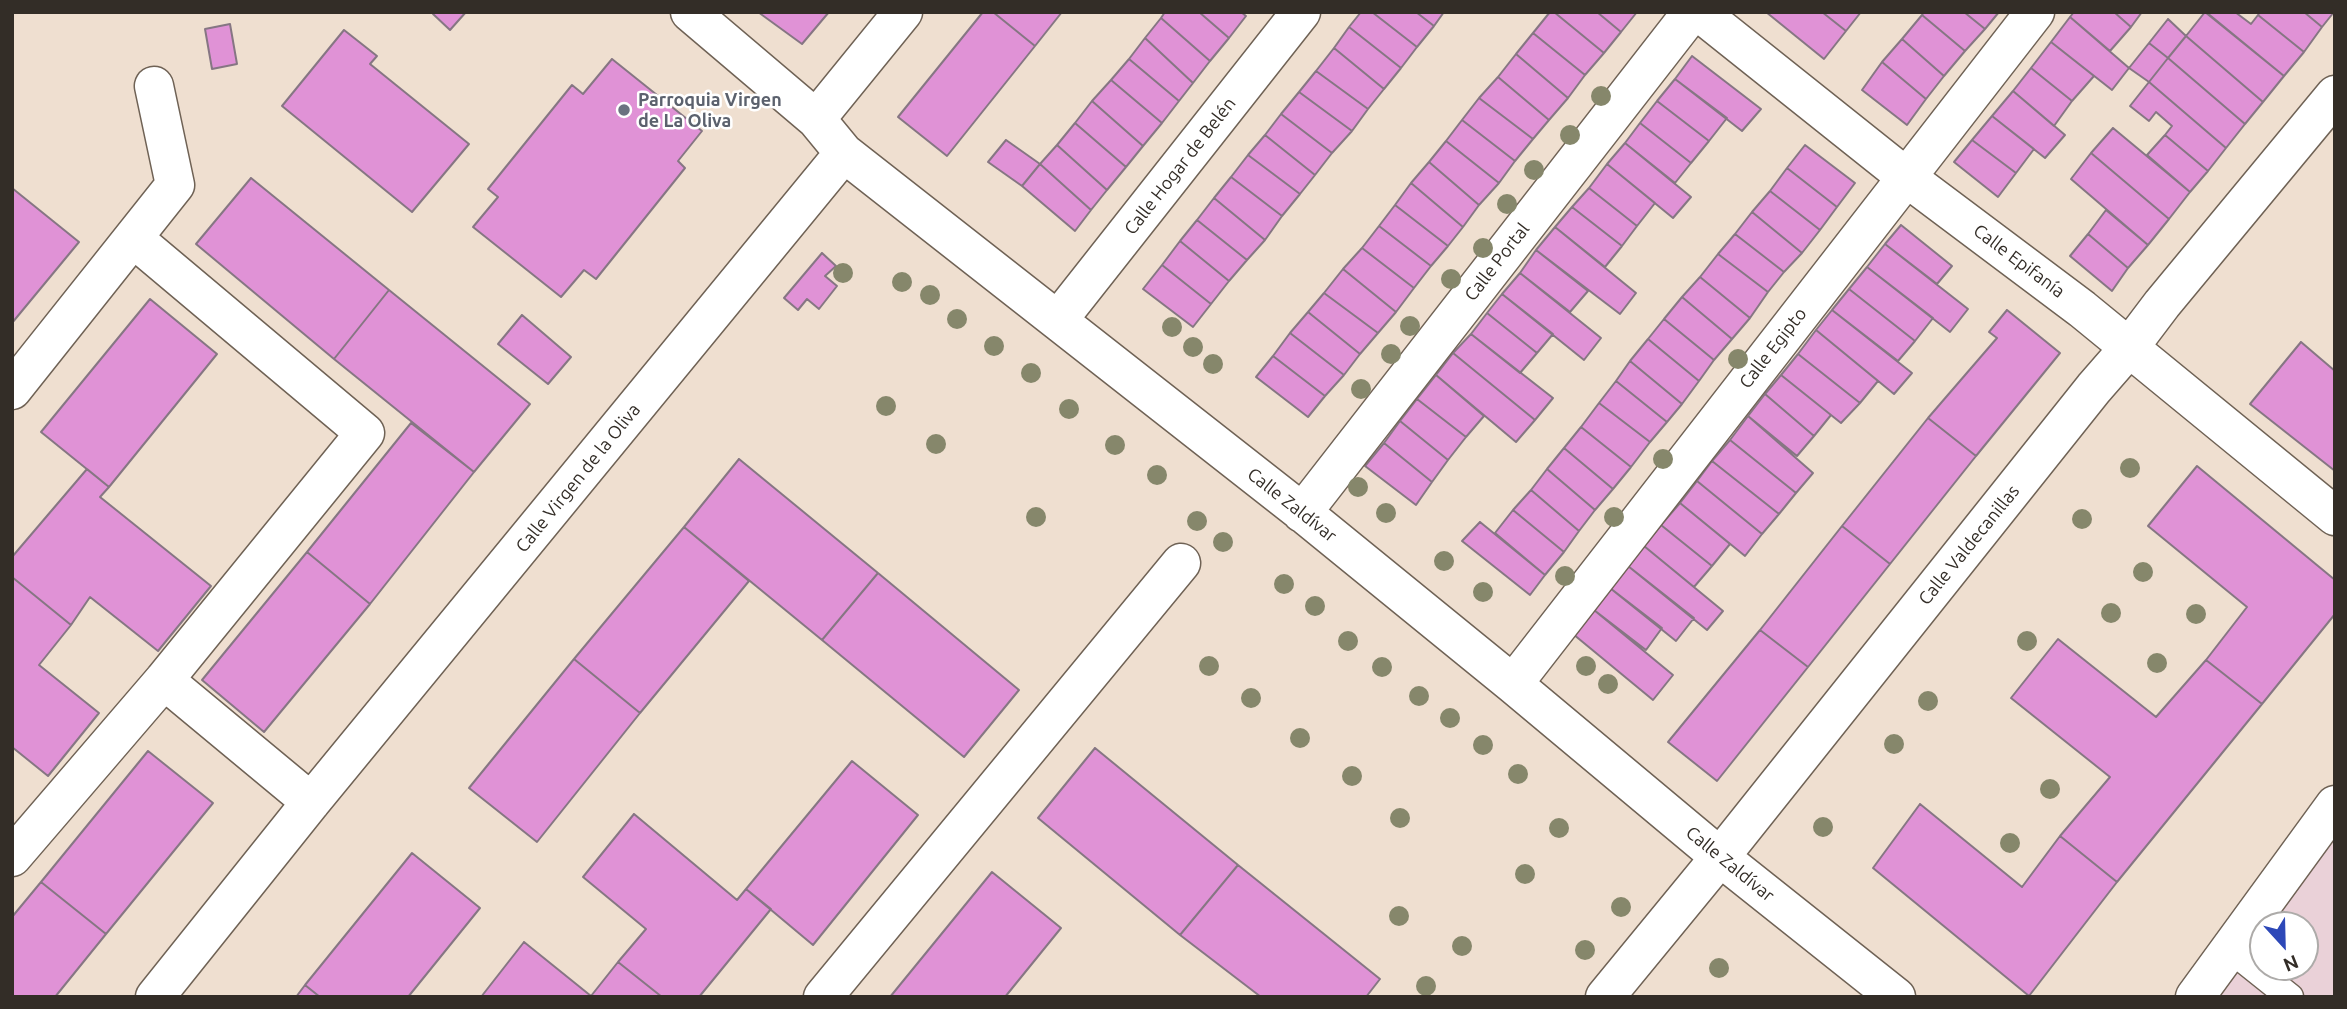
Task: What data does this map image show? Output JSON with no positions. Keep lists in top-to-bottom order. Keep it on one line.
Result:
{"streets":{"street":["Calle Hogar de Belén","Calle Epifanía","Calle Portal","Calle Egipto","Calle Virgen de la Oliva","Calle Zaldívar","Calle Valdecanillas"]},"crossings":[["Calle Hogar de Belén","Calle Zaldívar"],["Calle Epifanía","Calle Egipto"],["Calle Epifanía","Calle Valdecanillas"],["Calle Portal","Calle Zaldívar"],["Calle Egipto","Calle Zaldívar"],["Calle Virgen de la Oliva","Calle Zaldívar"],["Calle Zaldívar","Calle Valdecanillas"]],"places":["Parroquia Virgen de La Oliva"],"north":"bottom"}
